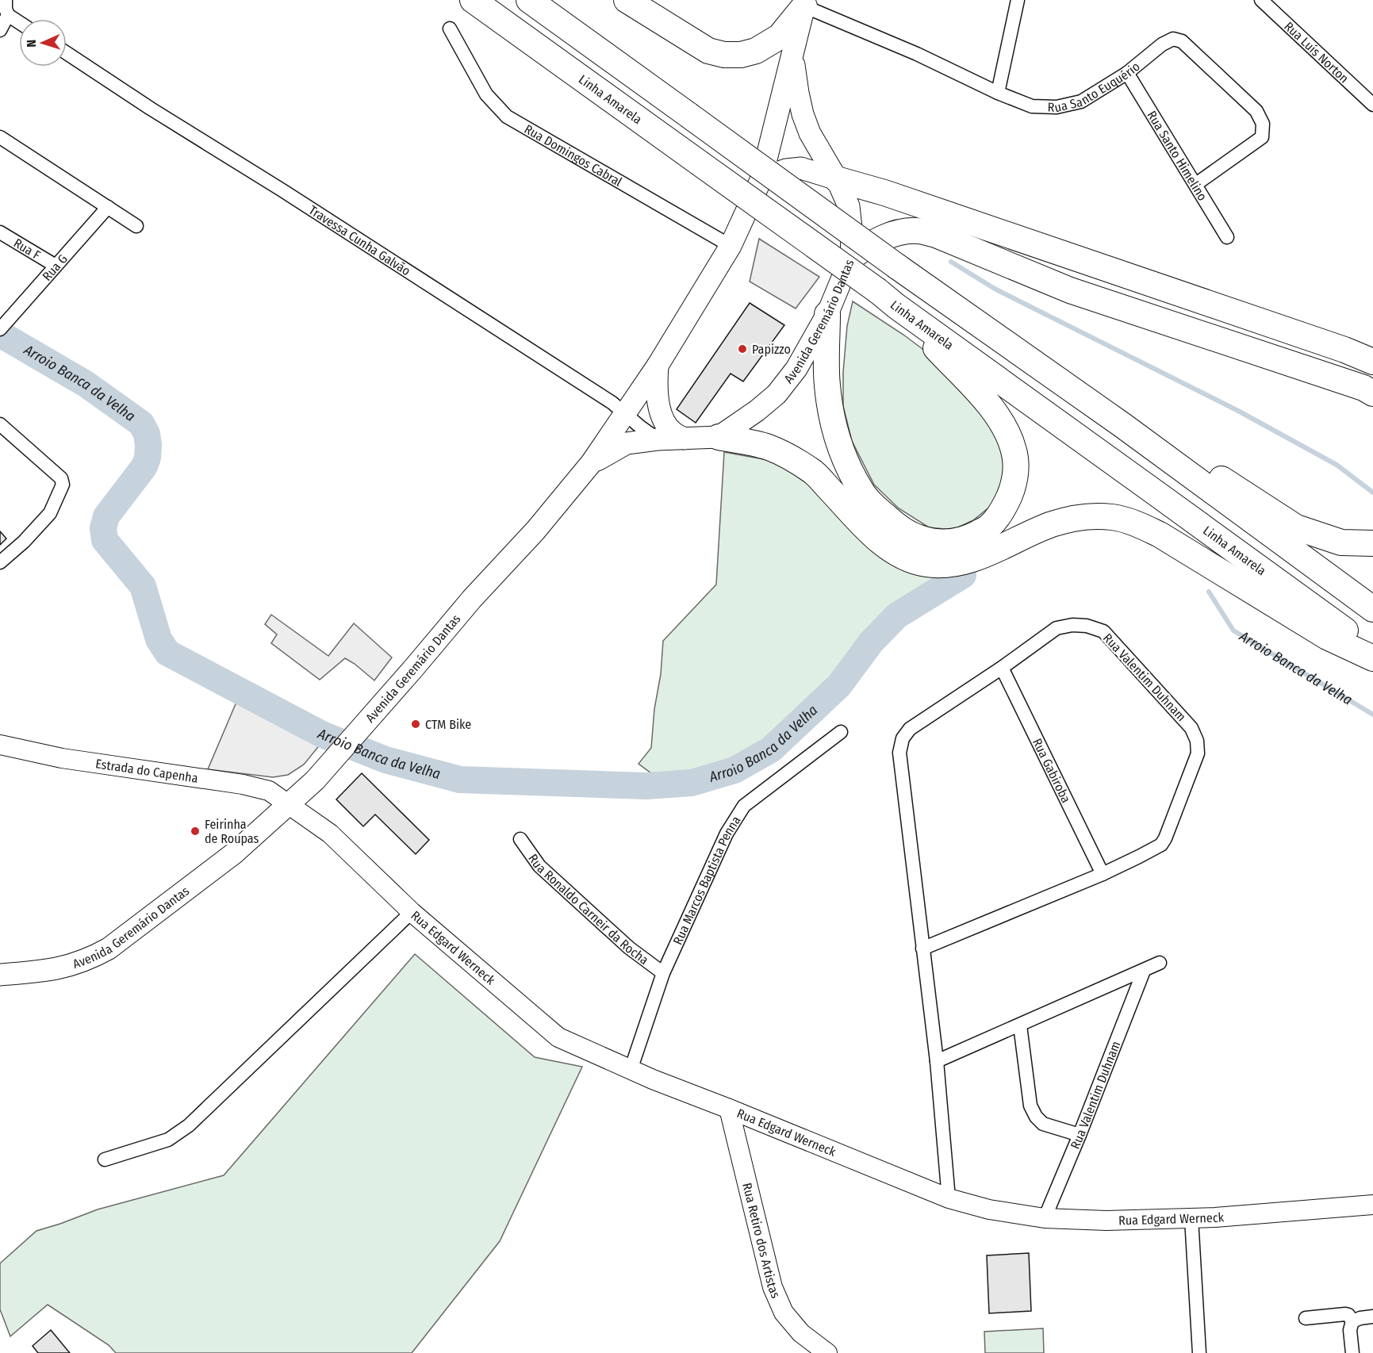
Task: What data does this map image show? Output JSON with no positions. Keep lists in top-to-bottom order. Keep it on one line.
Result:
{"streets":{"highway":["Linha Amarela"],"main road":["Avenida Geremário Dantas"],"street":["Rua Luís Norton","Rua Santo Euquério","Rua Domingos Cabral","Rua Santo Himelino","Travessa Cunha Galvão","Rua F","Rua G","Rua Valentim Duhnam","Estrada do Capenha","Rua Gabiroba","Rua Marcos Baptista Penna","Rua Ronaldo Carneir da Rocha","Rua Edgard Werneck","Rua Retiro dos Artistas"]},"crossings":[["Rua Santo Euquério","Rua Santo Himelino"],["Rua Santo Euquério","Avenida Geremário Dantas"],["Rua Domingos Cabral","Avenida Geremário Dantas"],["Travessa Cunha Galvão","Avenida Geremário Dantas"],["Rua F","Rua G"],["Avenida Geremário Dantas","Estrada do Capenha"],["Avenida Geremário Dantas","Rua Edgard Werneck"],["Rua Valentim Duhnam","Rua Gabiroba"],["Rua Valentim Duhnam","Rua Edgard Werneck"],["Estrada do Capenha","Rua Edgard Werneck"],["Rua Marcos Baptista Penna","Rua Ronaldo Carneir da Rocha"],["Rua Marcos Baptista Penna","Rua Edgard Werneck"],["Rua Edgard Werneck","Rua Retiro dos Artistas"]],"water":["Arroio Banca da Velha"],"places":["Papizzo","CTM Bike","Feirinha de Roupas"],"north":"left"}
